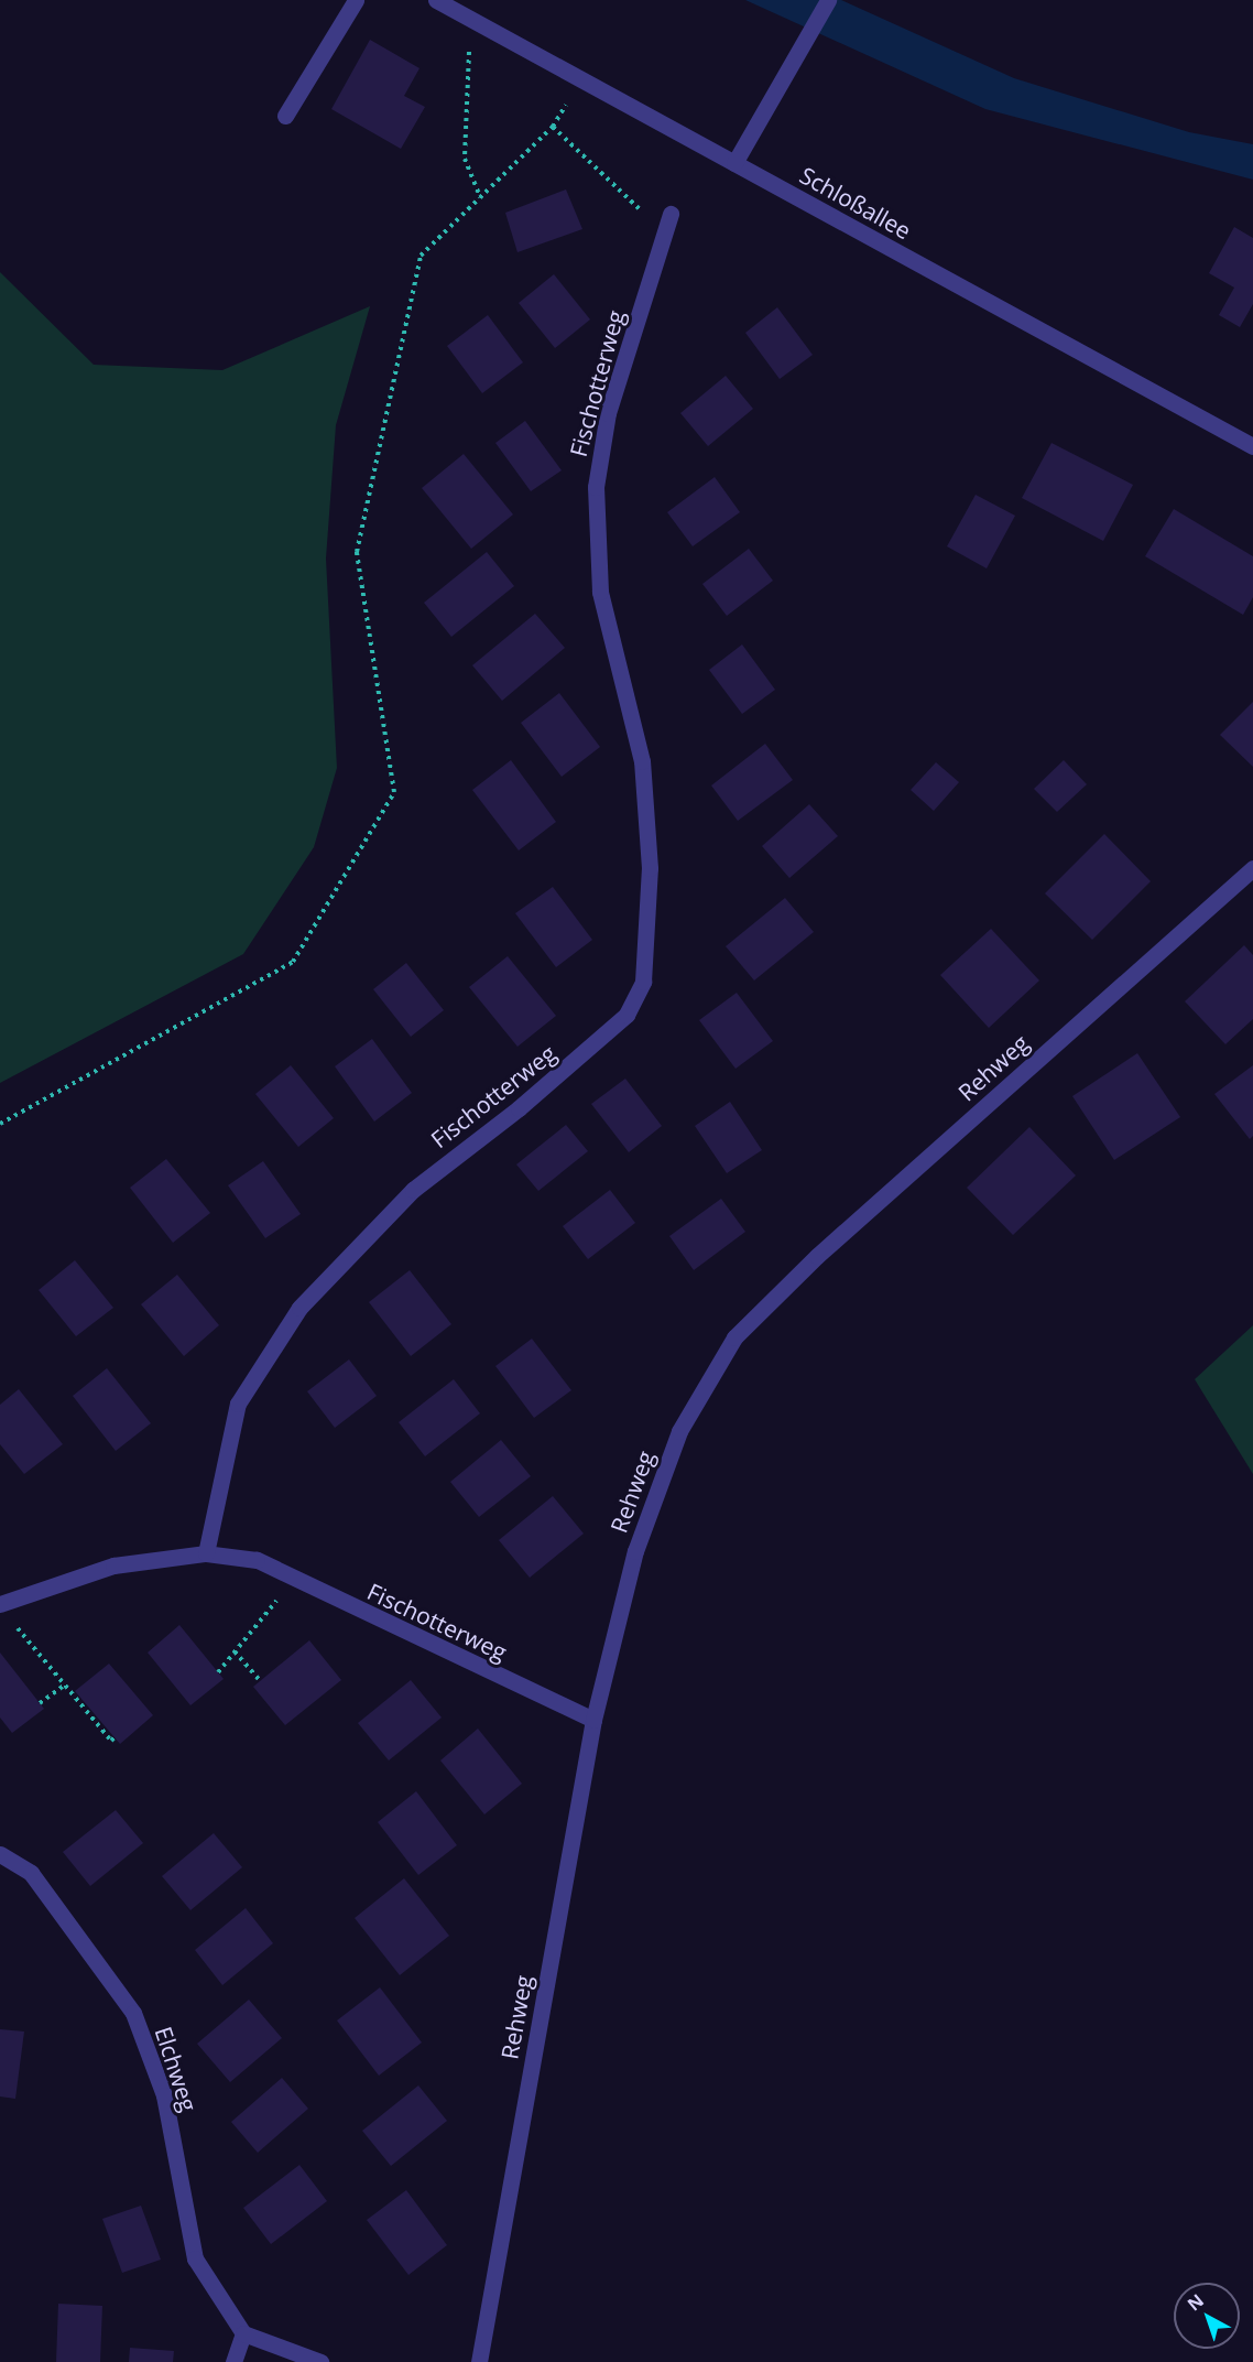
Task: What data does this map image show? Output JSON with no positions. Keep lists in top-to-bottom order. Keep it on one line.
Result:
{"streets":{"street":["Schloßallee","Fischotterweg","Rehweg","Elchweg"]},"crossings":[["Fischotterweg","Rehweg"]],"north":"top left"}
